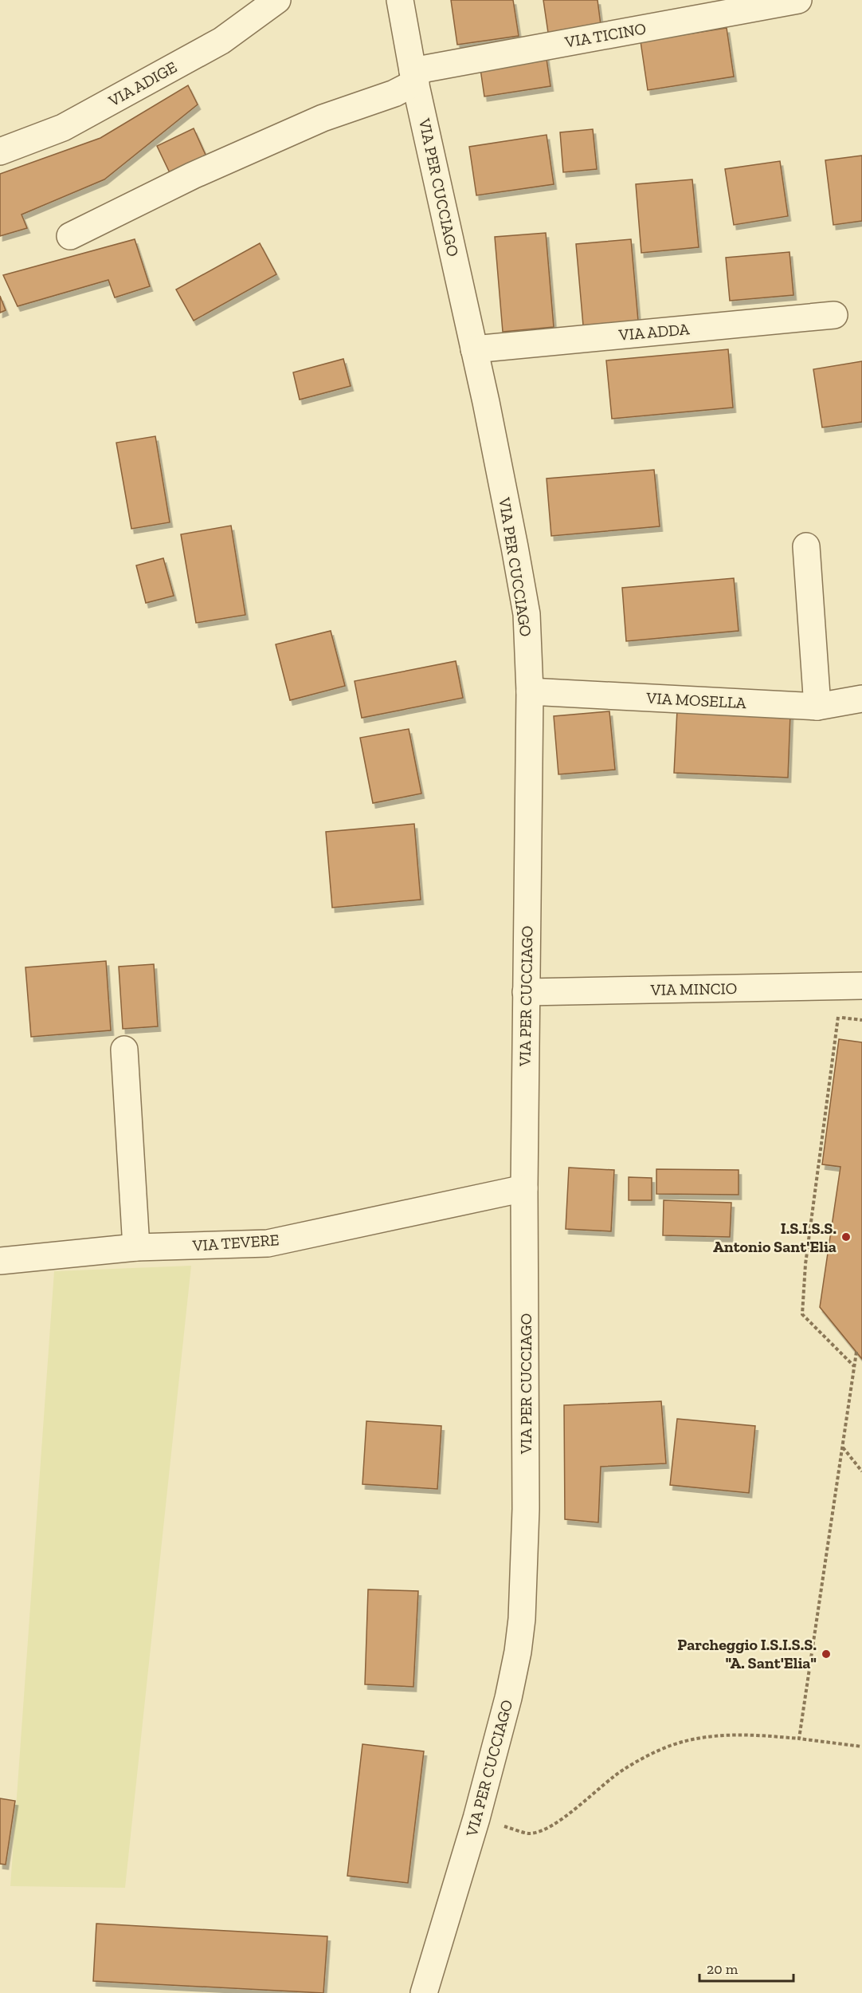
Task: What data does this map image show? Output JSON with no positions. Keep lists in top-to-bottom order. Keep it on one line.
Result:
{"streets":{"street":["VIA TICINO","VIA ADIGE","VIA PER CUCCIAGO","VIA ADDA","VIA MOSELLA","VIA MINCIO","VIA TEVERE"]},"crossings":[["VIA TICINO","VIA PER CUCCIAGO"],["VIA PER CUCCIAGO","VIA ADDA"],["VIA PER CUCCIAGO","VIA MOSELLA"],["VIA PER CUCCIAGO","VIA MINCIO"],["VIA PER CUCCIAGO","VIA TEVERE"]],"places":["I.S.I.S.S. Antonio Sant'Elia","Parcheggio I.S.I.S.S. \"A. Sant'Elia\""],"scale_bar":"20 m"}
